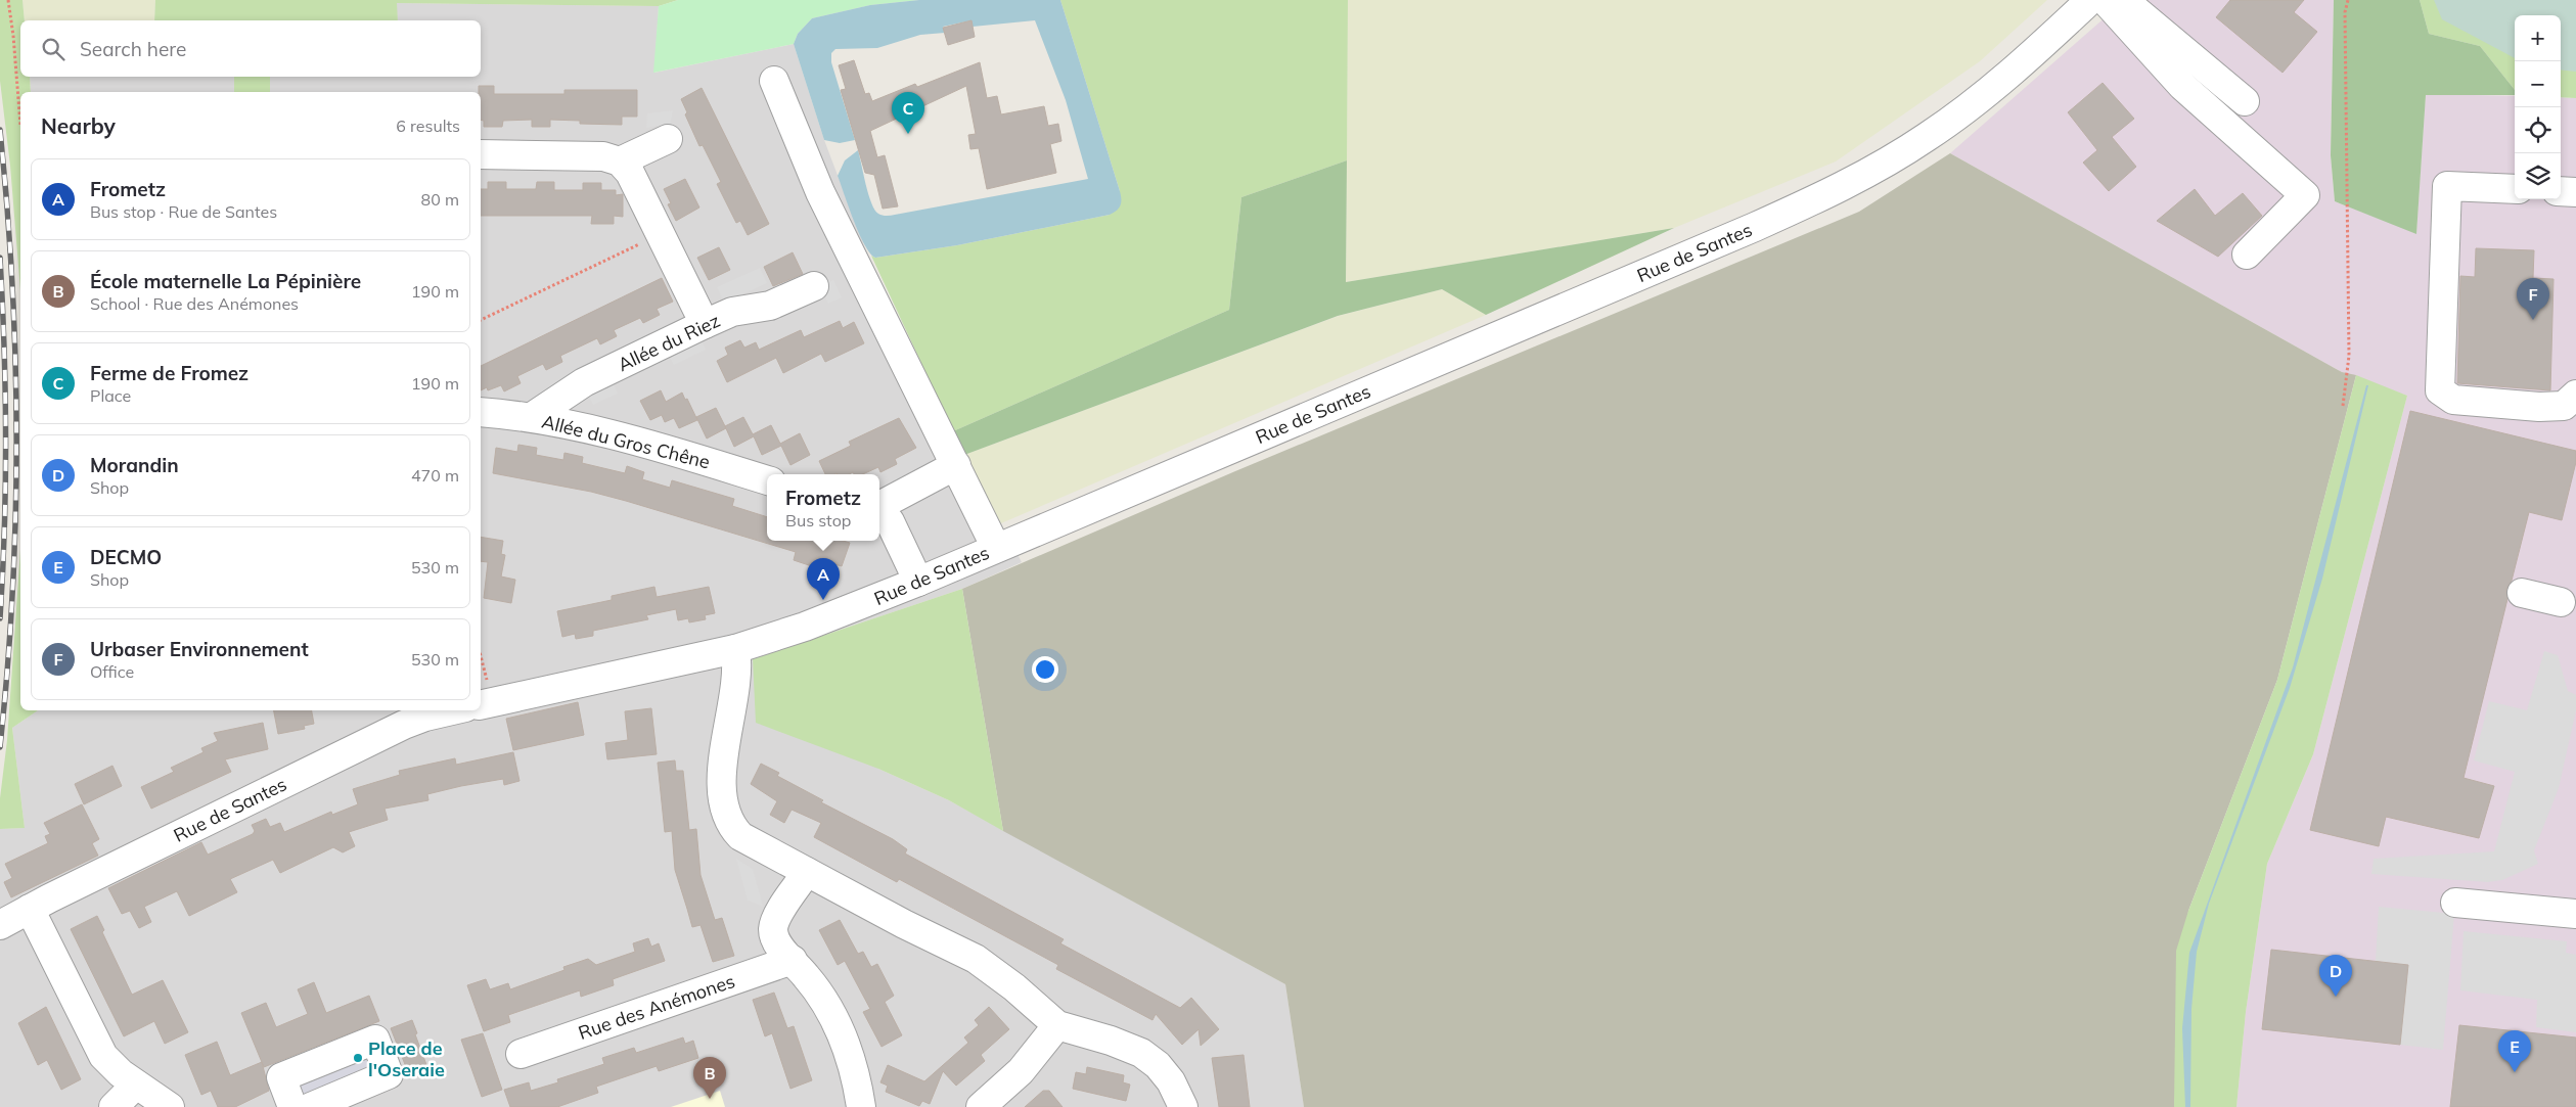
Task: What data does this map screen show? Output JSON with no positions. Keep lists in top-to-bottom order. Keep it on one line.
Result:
{"streets":{"street":["Rue de Santes","Allée du Riez","Allée du Gros Chêne","Rue des Anémones"]},"crossings":[["Allée du Riez","Allée du Gros Chêne"]],"places":["Place de l'Oseraie"],"page":{"map_buttons":["+","−"],"search":"Search here","pins":["C","F","A","D","E","B"],"heading":["Nearby","6 results"],"list":[{"mark":"A","name":"Frometz","note":"Bus stop · Rue de Santes","value":"80 m"},{"mark":"B","name":"École maternelle La Pépinière","note":"School · Rue des Anémones","value":"190 m"},{"mark":"C","name":"Ferme de Fromez","note":"Place","value":"190 m"},{"mark":"D","name":"Morandin","note":"Shop","value":"470 m"},{"mark":"E","name":"DECMO","note":"Shop","value":"530 m"},{"mark":"F","name":"Urbaser Environnement","note":"Office","value":"530 m"}],"popup":["Frometz","Bus stop"]}}
